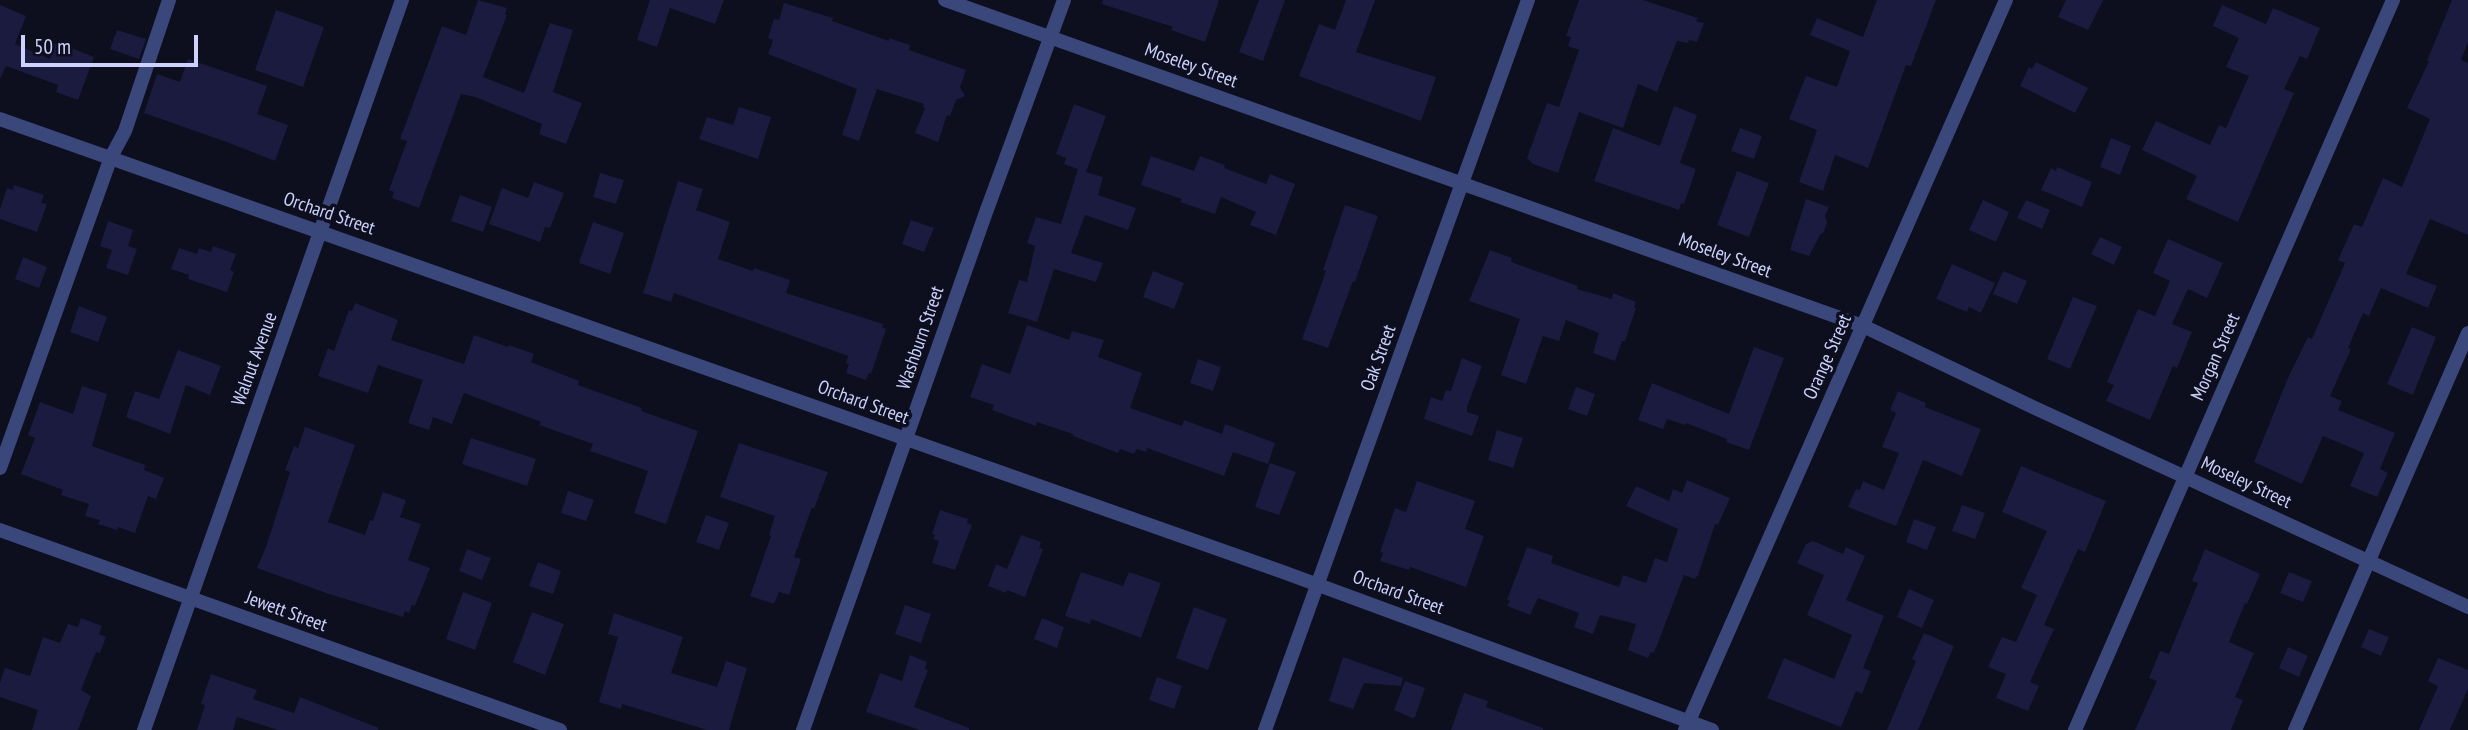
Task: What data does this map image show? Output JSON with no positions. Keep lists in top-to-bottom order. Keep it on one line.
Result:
{"streets":{"street":["Moseley Street","Orchard Street","Washburn Street","Orange Street","Morgan Street","Oak Street","Walnut Avenue","Jewett Street"]},"crossings":[["Moseley Street","Washburn Street"],["Moseley Street","Orange Street"],["Moseley Street","Morgan Street"],["Moseley Street","Oak Street"],["Orchard Street","Washburn Street"],["Orchard Street","Orange Street"],["Orchard Street","Oak Street"],["Orchard Street","Walnut Avenue"],["Walnut Avenue","Jewett Street"]],"scale_bar":"50 m"}
